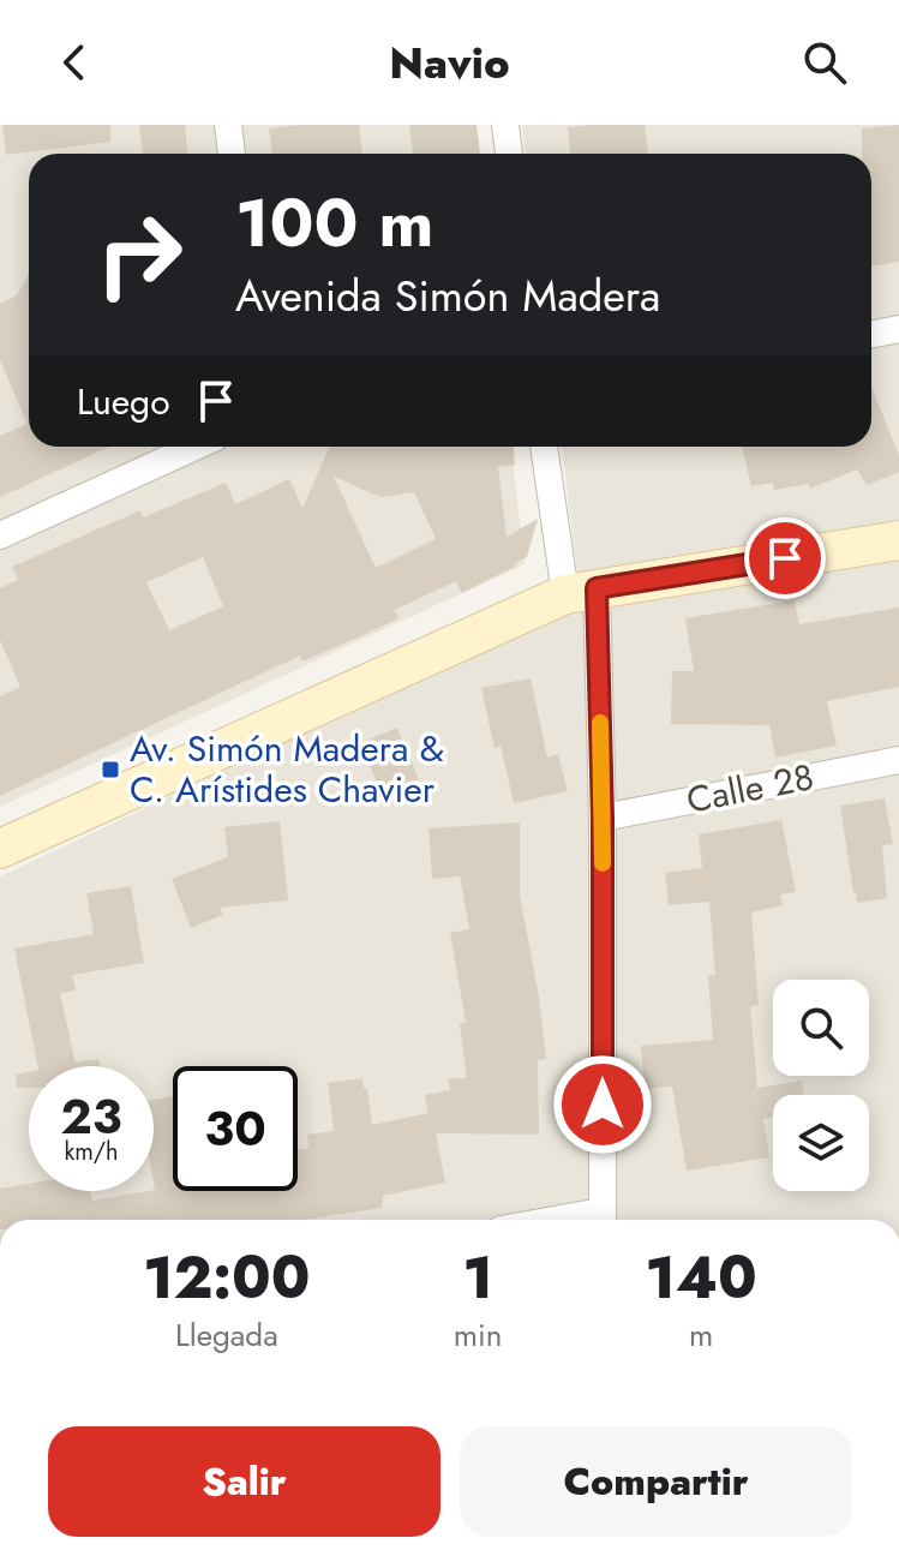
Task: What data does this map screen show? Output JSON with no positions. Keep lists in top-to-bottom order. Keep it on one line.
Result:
{"streets":{"street":["Calle 28"]},"places":{"transit":["Av. Simón Madera & C. Arístides Chavier"]},"page":{"header":"Navio","turn":["100 m","Avenida Simón Madera"],"then":"Luego","speed":"23 km/h","limit":"30","eta":["12:00","Llegada","1","min","140","m"],"buttons":["Salir","Compartir"]}}
